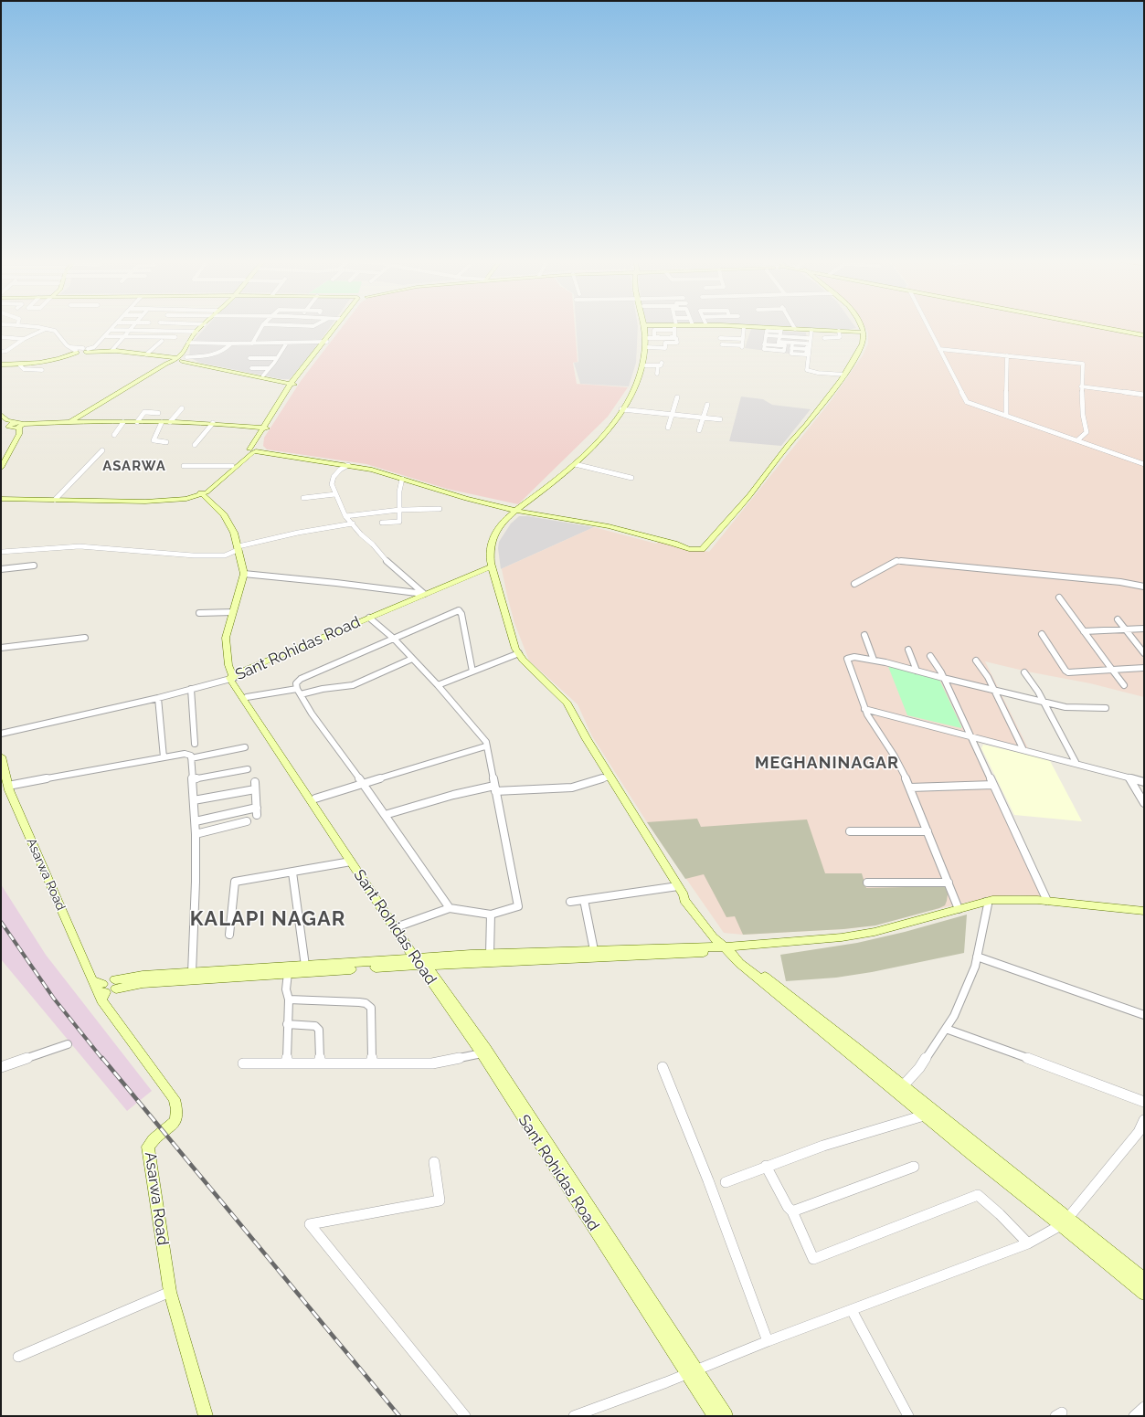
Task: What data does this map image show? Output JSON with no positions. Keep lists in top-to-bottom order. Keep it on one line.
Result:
{"streets":{"street":["Sant Rohidas Road","Asarwa Road"]},"districts":["ASARWA","MEGHANINAGAR","KALAPI NAGAR"]}
